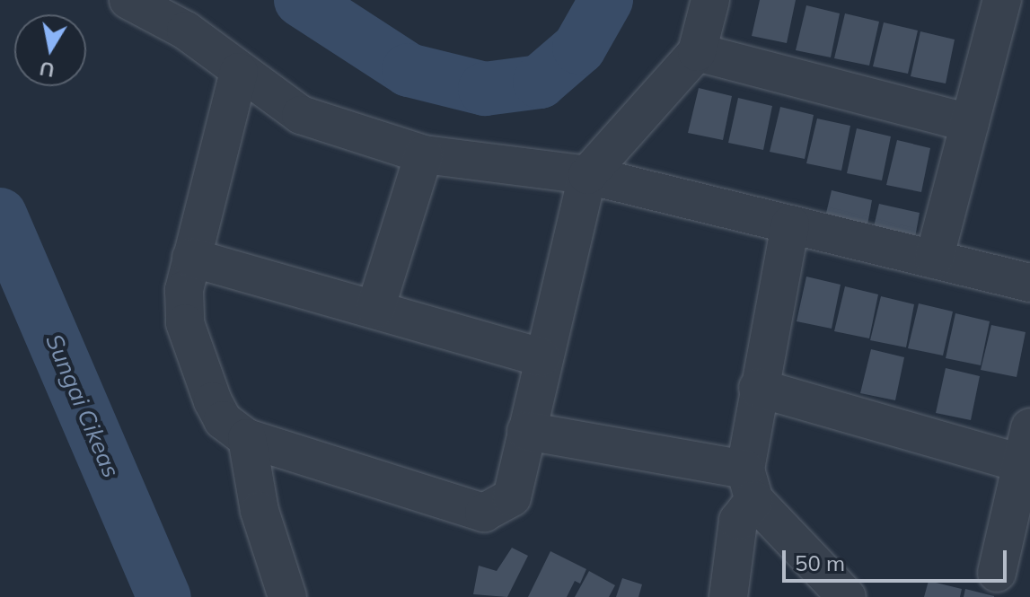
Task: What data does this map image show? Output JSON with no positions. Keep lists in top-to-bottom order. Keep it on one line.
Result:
{"water":["Sungai Cikeas"],"scale_bar":"50 m","north":"bottom"}
